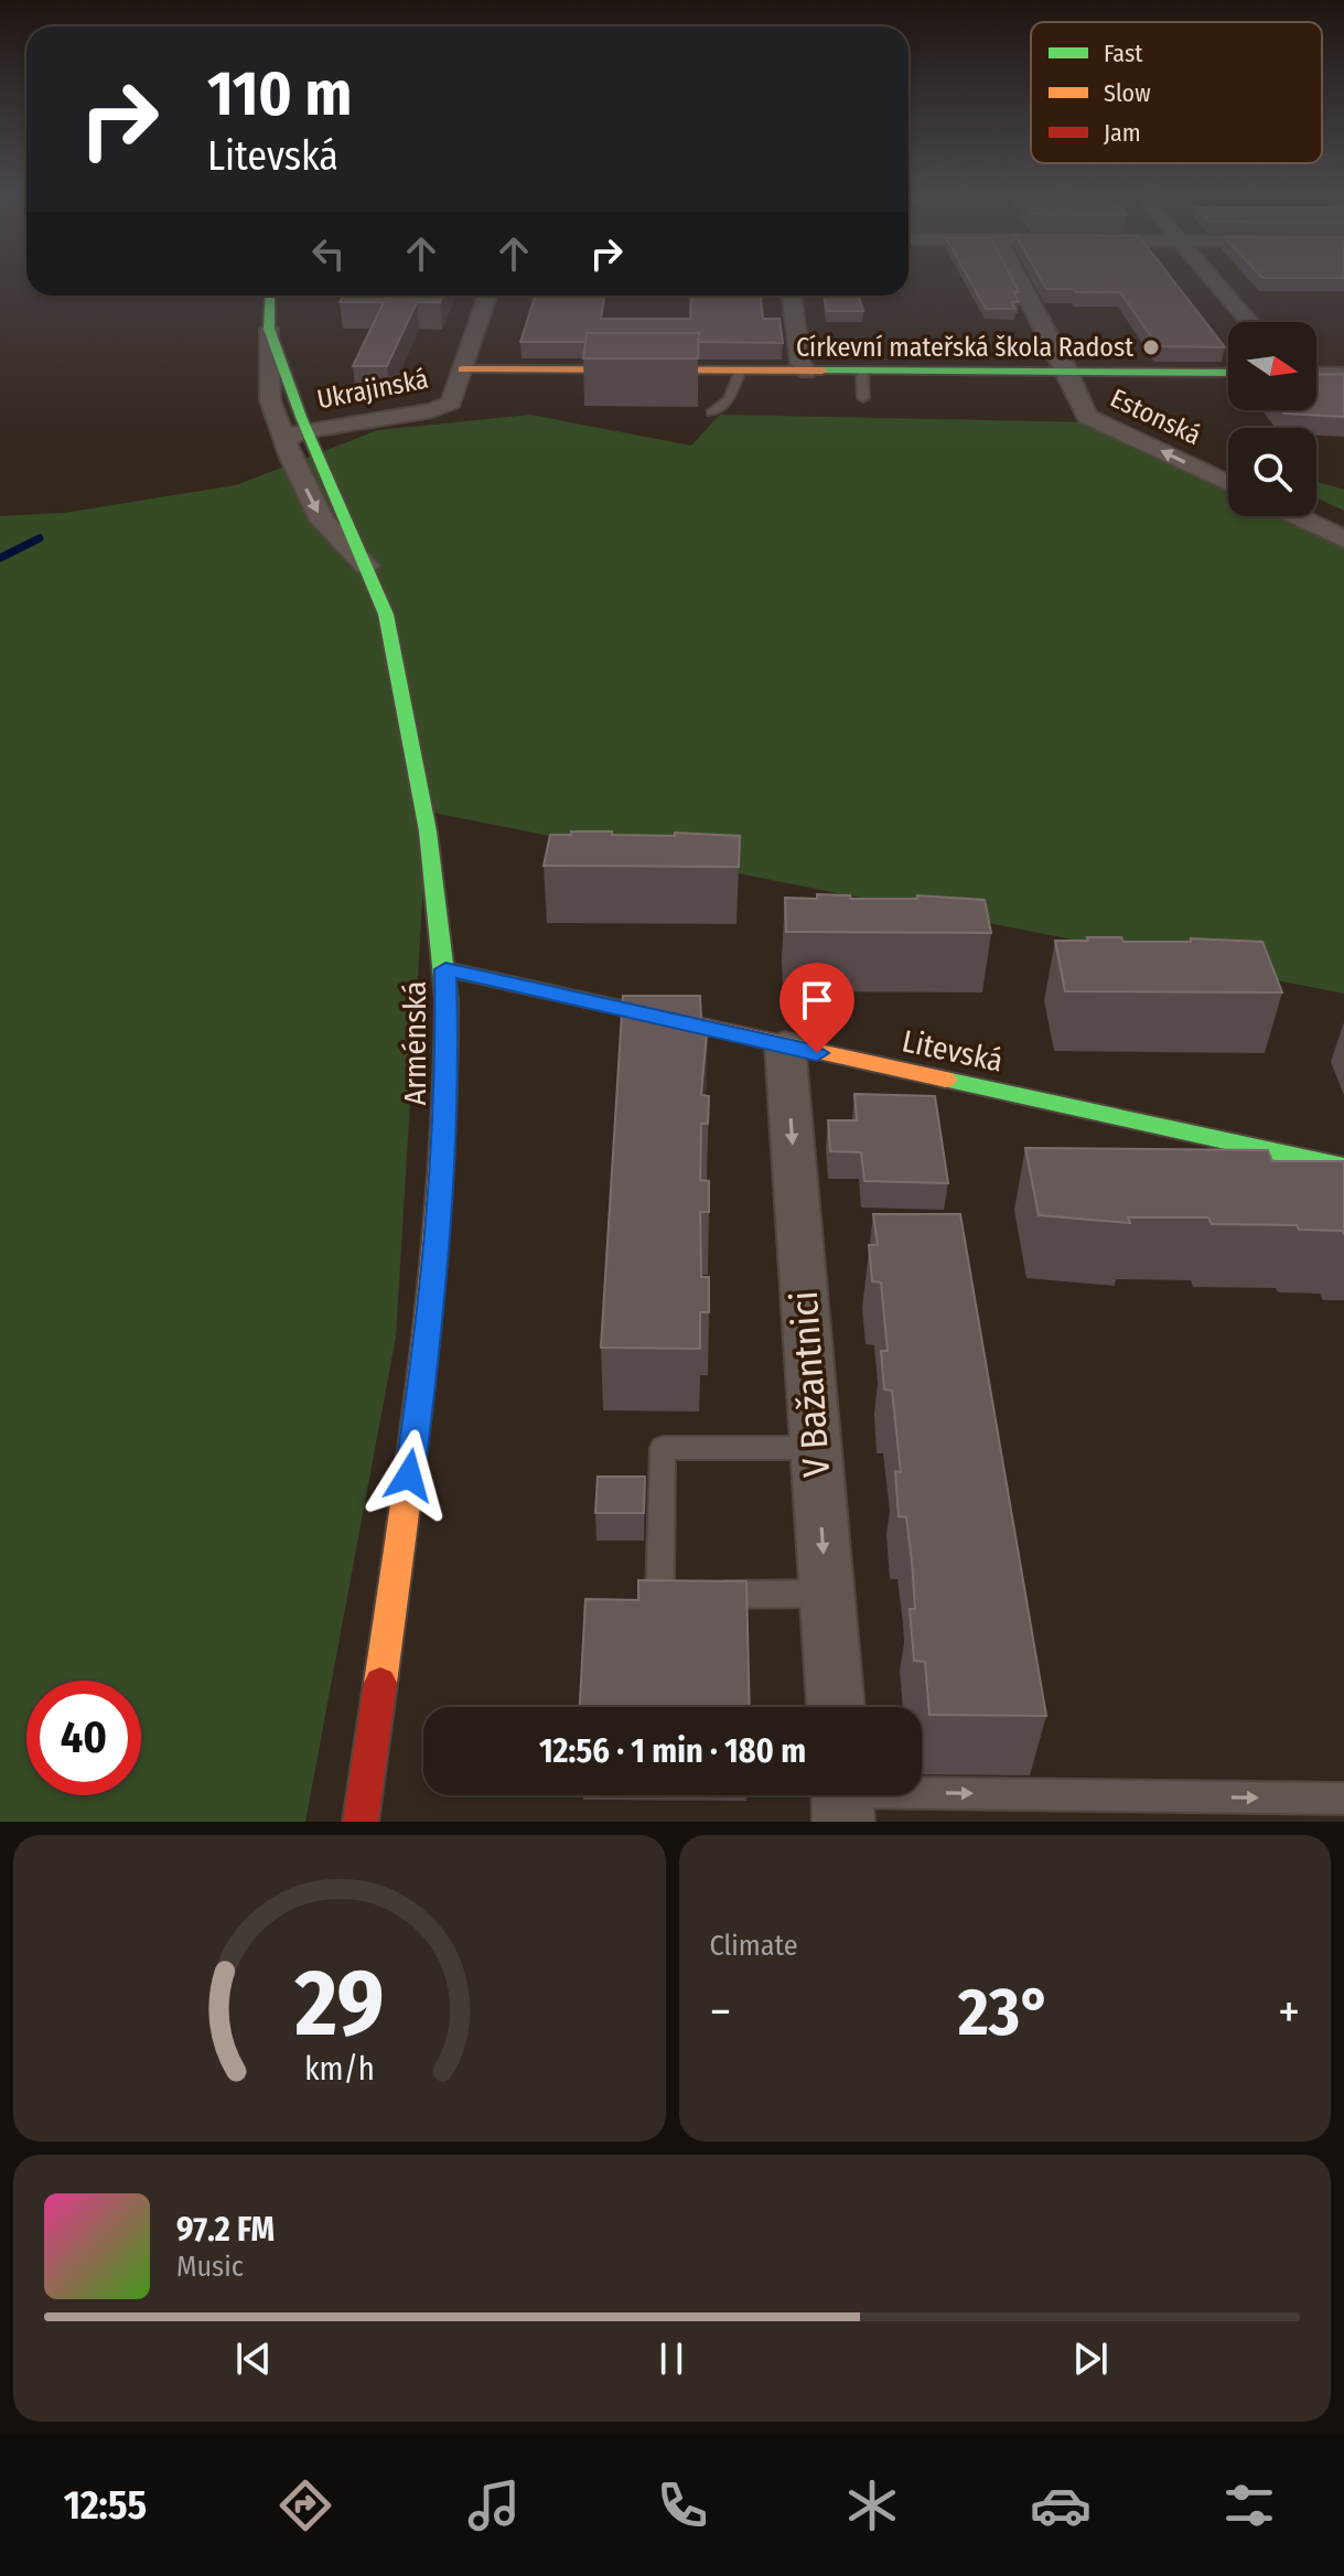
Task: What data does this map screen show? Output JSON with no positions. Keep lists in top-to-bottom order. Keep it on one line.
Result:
{"streets":{"street":["Ukrajinská","Estonská","Arménská","Litevská","V Bažantnici"]},"crossings":[["Ukrajinská","Estonská"],["Ukrajinská","Arménská"],["Arménská","Litevská"],["Litevská","V Bažantnici"]],"one_way":["Estonská","V Bažantnici"],"places":["Církevní mateřská škola Radost"],"legend":["Fast","Slow","Jam"],"north":"right","page":{"turn":["110 m","Litevská"],"limit":"40","trip":"12:56 · 1 min · 180 m","tile":"Climate","heat":["−","23°","+"],"song":["97.2 FM","Music"],"tabs":"12:55","gauge":["29","km/h"]}}
